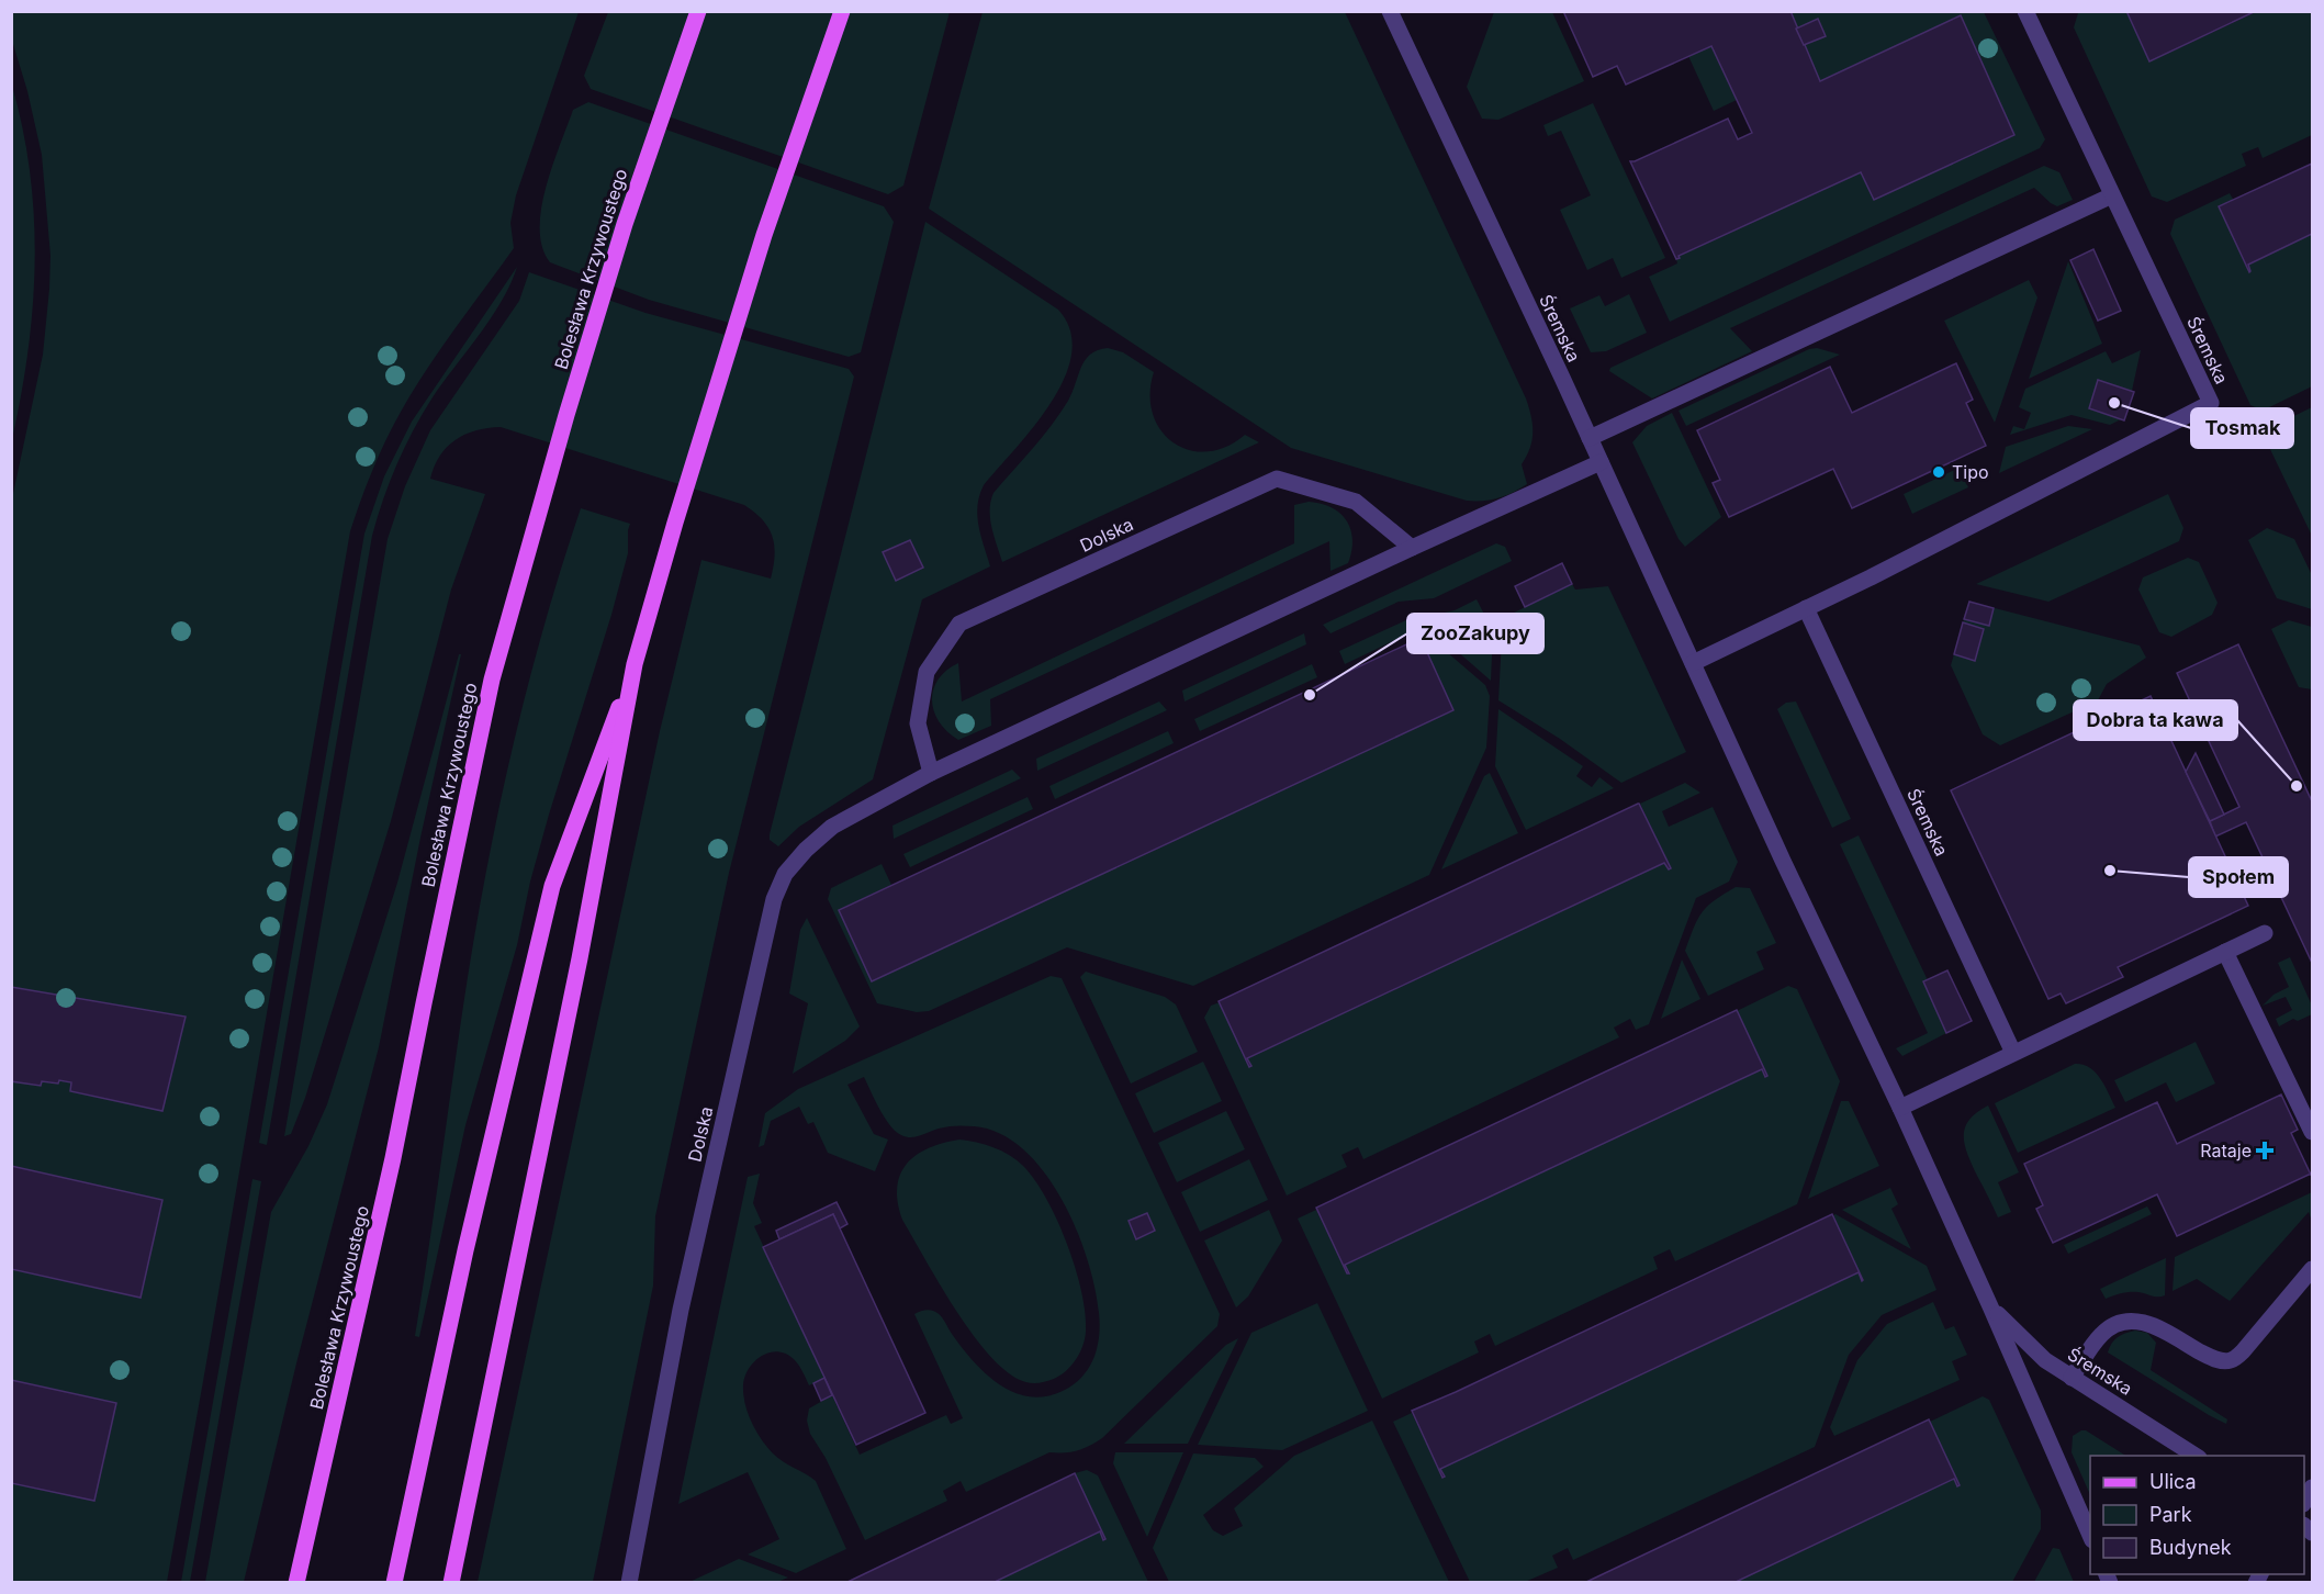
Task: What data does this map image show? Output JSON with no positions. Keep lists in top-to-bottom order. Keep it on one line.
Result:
{"streets":{"main road":["Bolesława Krzywoustego"],"street":["Śremska","Dolska"]},"crossings":[["Śremska","Dolska"]],"places":{"other":["Tosmak","Tipo","ZooZakupy","Dobra ta kawa","Społem"],"health":["Rataje"]},"legend":["Ulica","Park","Budynek"]}
